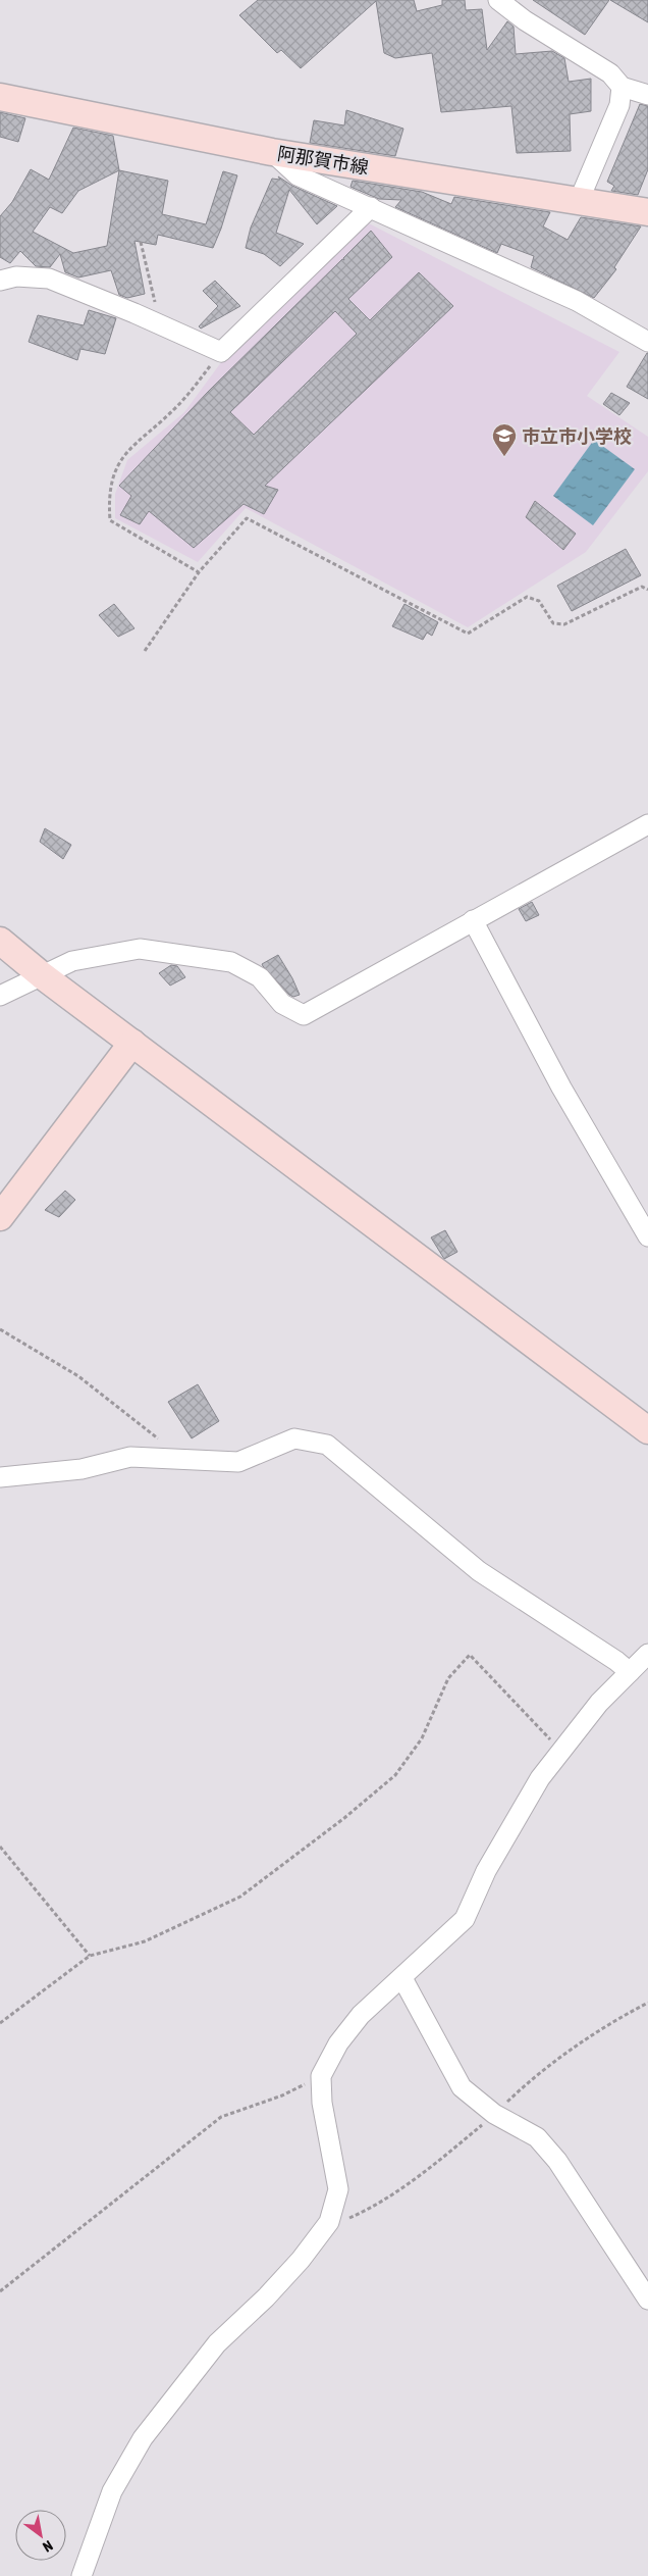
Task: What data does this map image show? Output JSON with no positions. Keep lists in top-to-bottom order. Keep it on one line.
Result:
{"streets":{"street":["阿那賀市線"]},"places":{"school or university":["市立市小学校"]},"north":"bottom right"}
